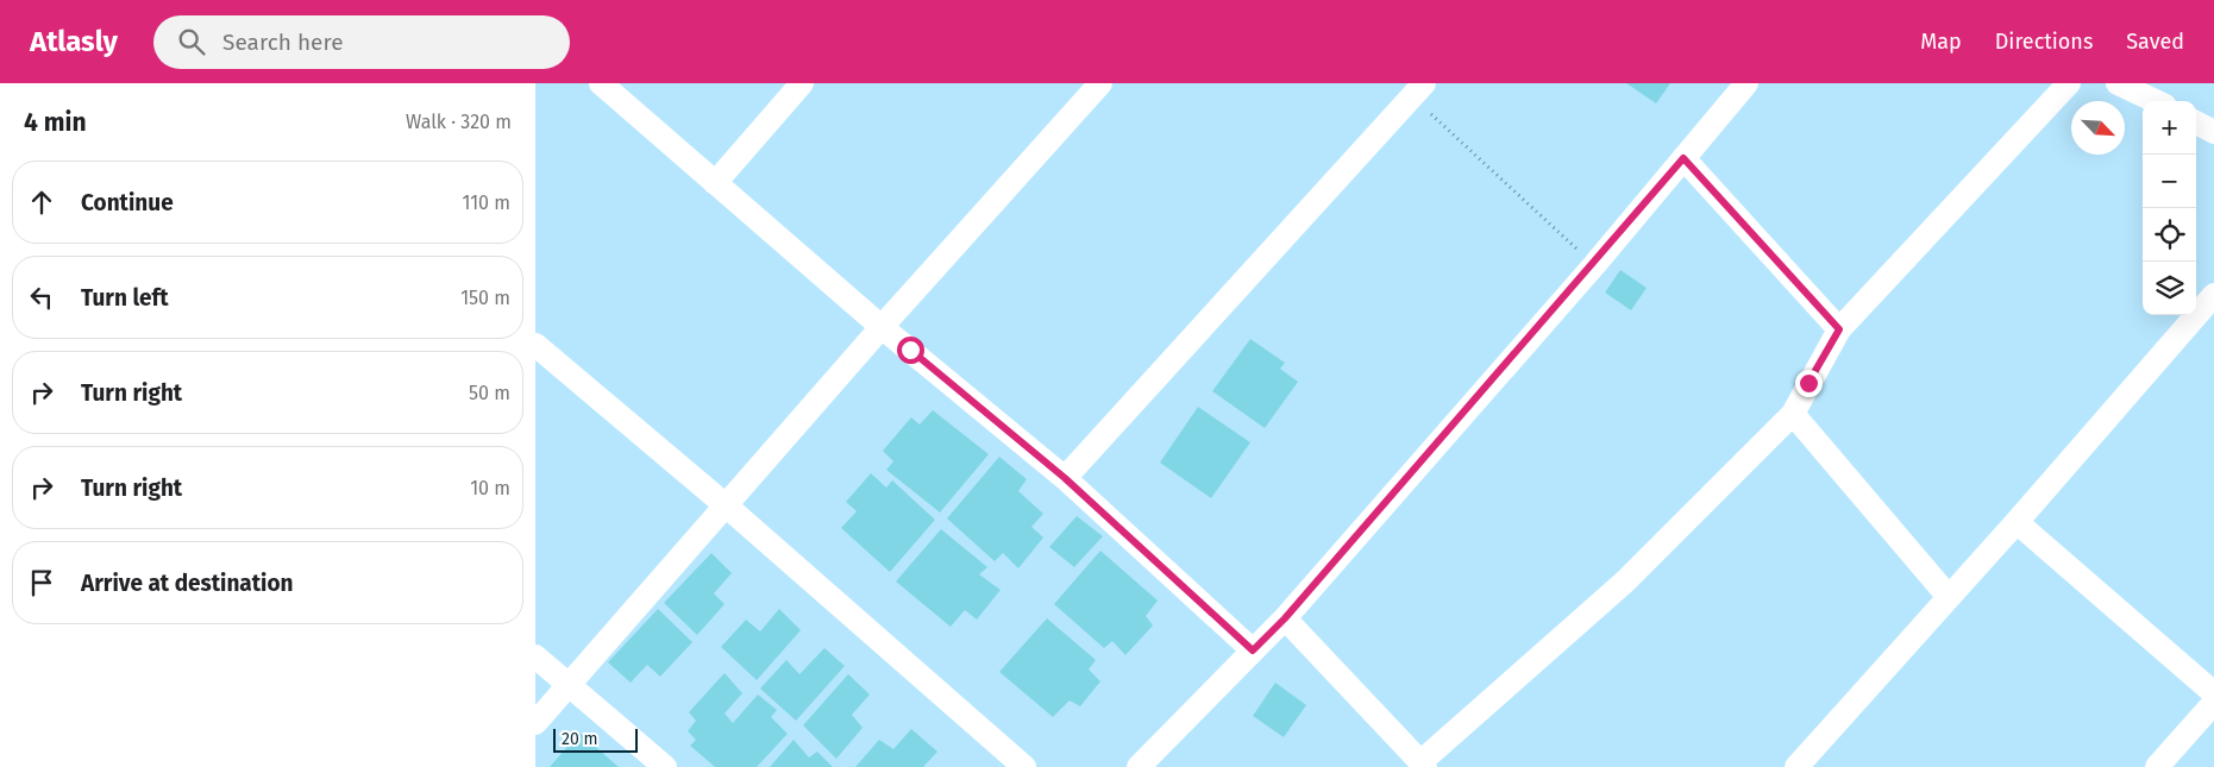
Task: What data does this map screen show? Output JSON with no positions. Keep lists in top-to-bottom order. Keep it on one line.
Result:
{"scale_bar":"20 m","north":"bottom right","page":{"header":"Atlasly","search":"Search here","nav":["Map","Directions","Saved"],"heading":["4 min","Walk · 320 m"],"map_buttons":["+","−"],"list":[["Continue","110 m"],["Turn left","150 m"],["Turn right","50 m"],["Turn right","10 m"],"Arrive at destination"],"scale":"20 m"}}
